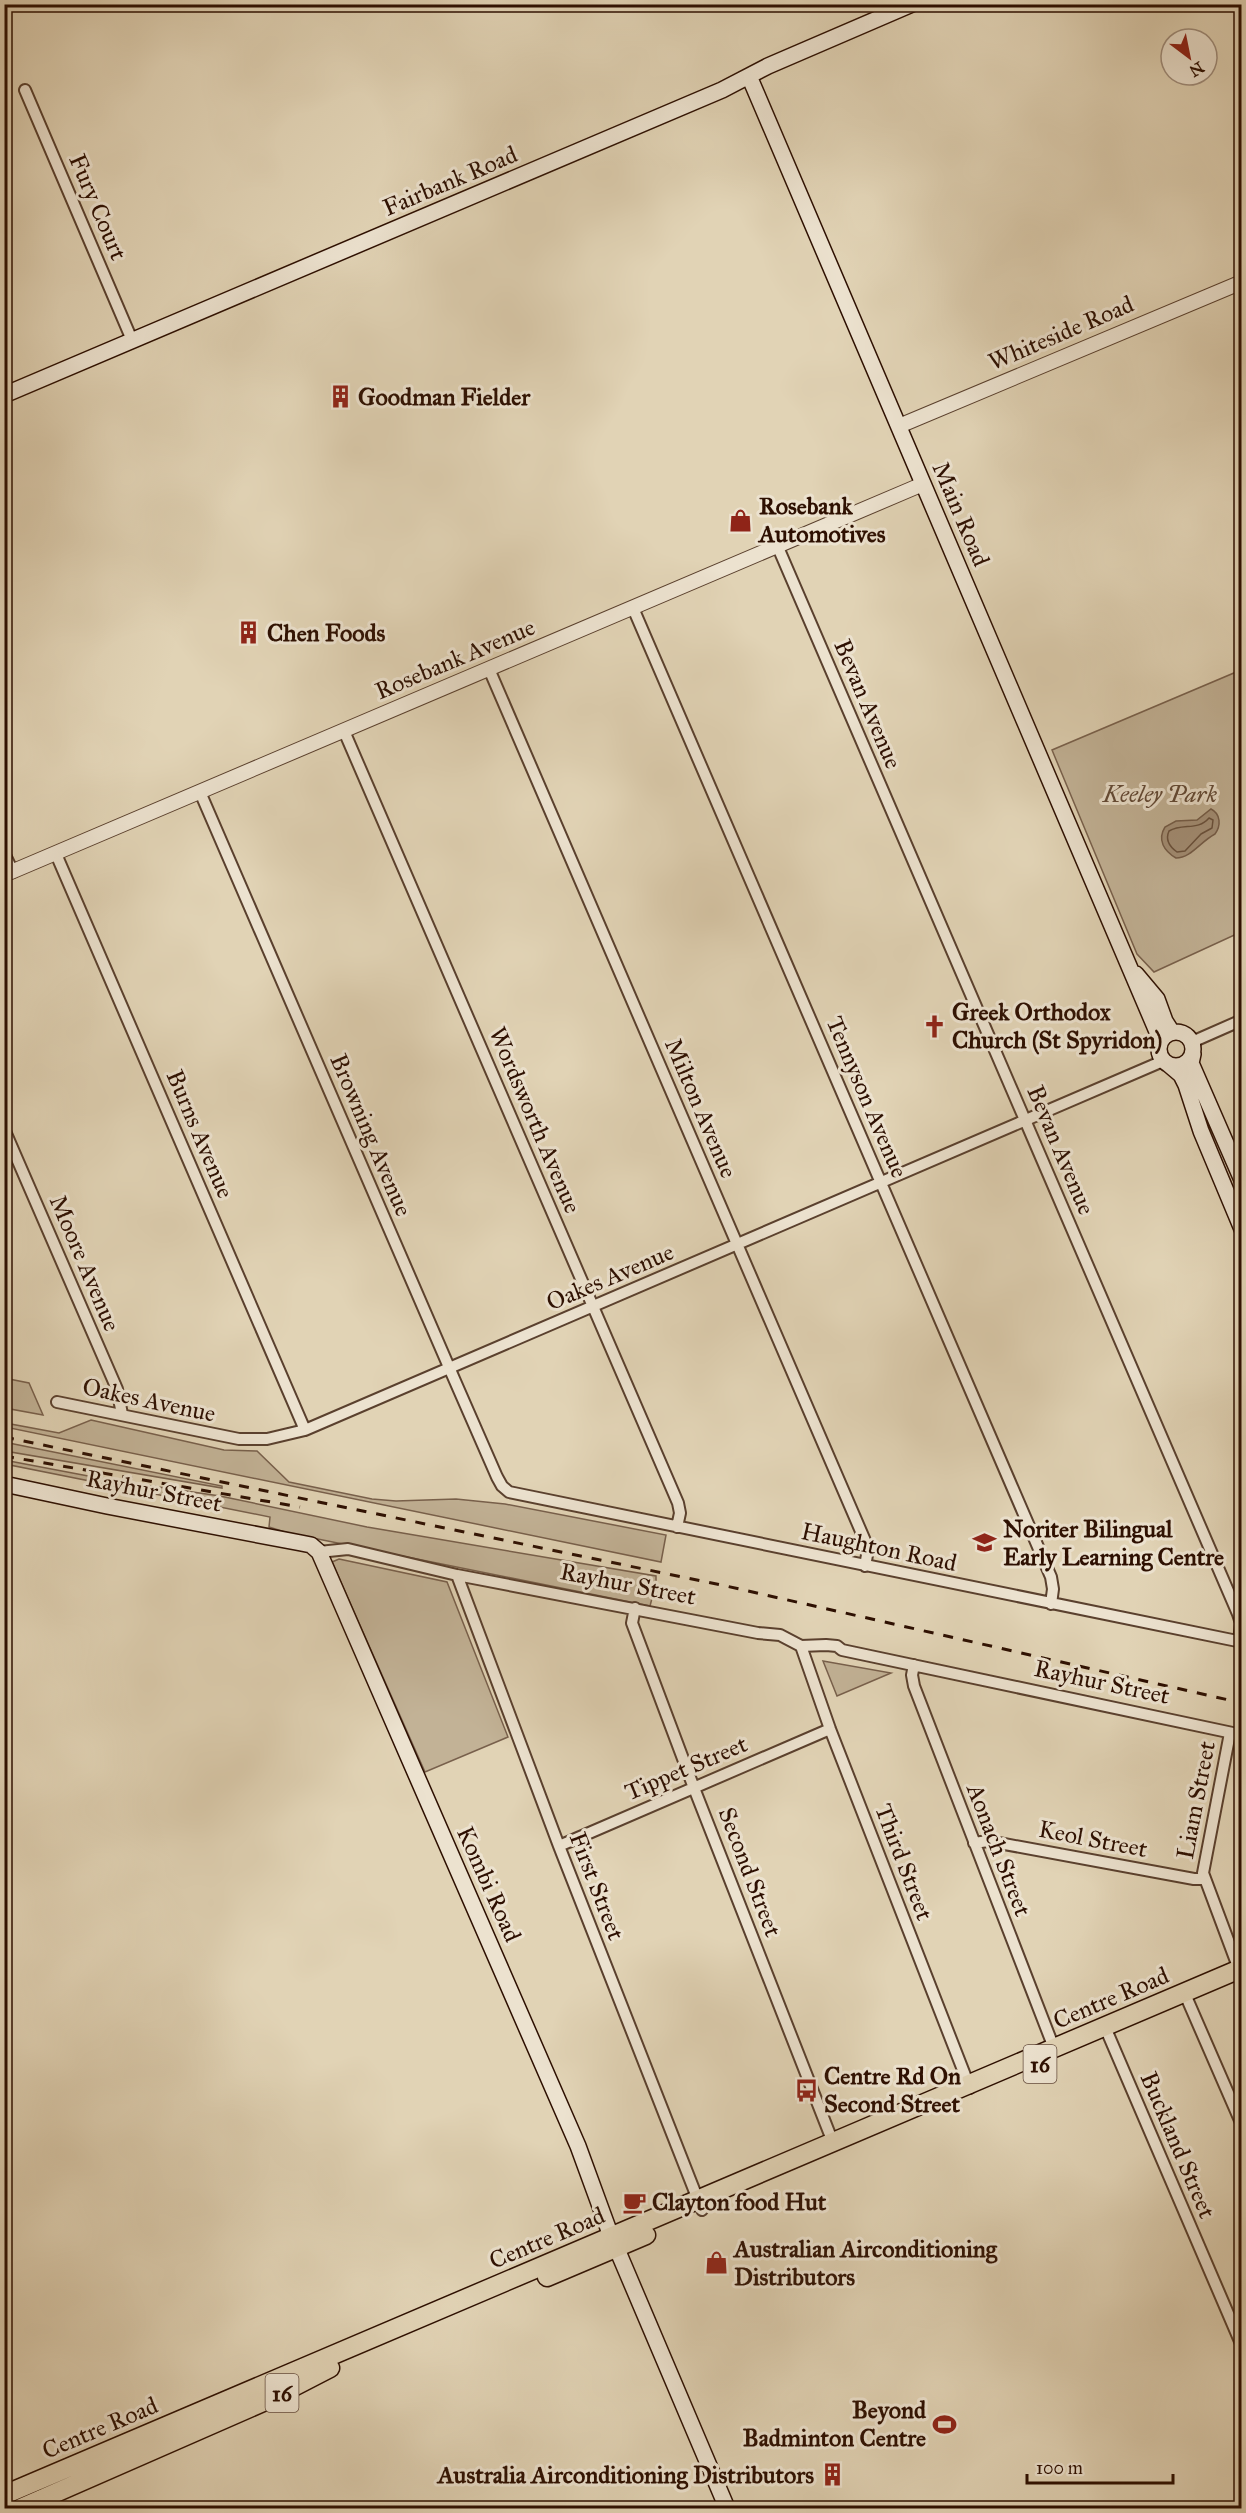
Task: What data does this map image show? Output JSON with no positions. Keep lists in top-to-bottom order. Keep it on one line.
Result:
{"streets":{"main road":["Fairbank Road","Main Road","Rayhur Street","Kombi Road","Centre Road","16"],"street":["Fury Court","Whiteside Road","Rosebank Avenue","Bevan Avenue","Tennyson Avenue","Milton Avenue","Wordsworth Avenue","Burns Avenue","Browning Avenue","Moore Avenue","Oakes Avenue","Haughton Road","Tippet Street","Liam Street","Keol Street","Aonach Street","Third Street","Second Street","First Street","Buckland Street"]},"crossings":[["Fairbank Road","Fury Court"],["Fairbank Road","Main Road"],["Whiteside Road","Main Road"],["Main Road","Rosebank Avenue"],["Main Road","Oakes Avenue"],["Rosebank Avenue","Bevan Avenue"],["Rosebank Avenue","Tennyson Avenue"],["Rosebank Avenue","Milton Avenue"],["Rosebank Avenue","Wordsworth Avenue"],["Rosebank Avenue","Burns Avenue"],["Rosebank Avenue","Browning Avenue"],["Bevan Avenue","Oakes Avenue"],["Bevan Avenue","Haughton Road"],["Tennyson Avenue","Oakes Avenue"],["Tennyson Avenue","Haughton Road"],["Milton Avenue","Oakes Avenue"],["Milton Avenue","Haughton Road"],["Wordsworth Avenue","Oakes Avenue"],["Wordsworth Avenue","Haughton Road"],["Burns Avenue","Oakes Avenue"],["Browning Avenue","Oakes Avenue"],["Browning Avenue","Haughton Road"],["Moore Avenue","Oakes Avenue"],["Rayhur Street","Liam Street"],["Rayhur Street","Aonach Street"],["Rayhur Street","Third Street"],["Rayhur Street","Second Street"],["Rayhur Street","Kombi Road"],["Rayhur Street","First Street"],["Tippet Street","Third Street"],["Tippet Street","Second Street"],["Tippet Street","First Street"],["Liam Street","Keol Street"],["Liam Street","Centre Road"],["Keol Street","Aonach Street"],["Aonach Street","Centre Road"],["Third Street","Centre Road"],["Second Street","Centre Road"],["Kombi Road","Centre Road"],["First Street","Centre Road"],["Centre Road","Buckland Street"]],"parks":["Keeley Park"],"places":{"building":["Goodman Fielder","Chen Foods","Australia Airconditioning Distributors"],"shop":["Rosebank Automotives","Australian Airconditioning Distributors"],"church":["Greek Orthodox Church (St Spyridon)"],"school or university":["Noriter Bilingual Early Learning Centre"],"bus stop":["Centre Rd On Second Street"],"cafe":["Clayton food Hut"],"sports":["Beyond Badminton Centre"]},"scale_bar":"100 m","north":"bottom right"}
